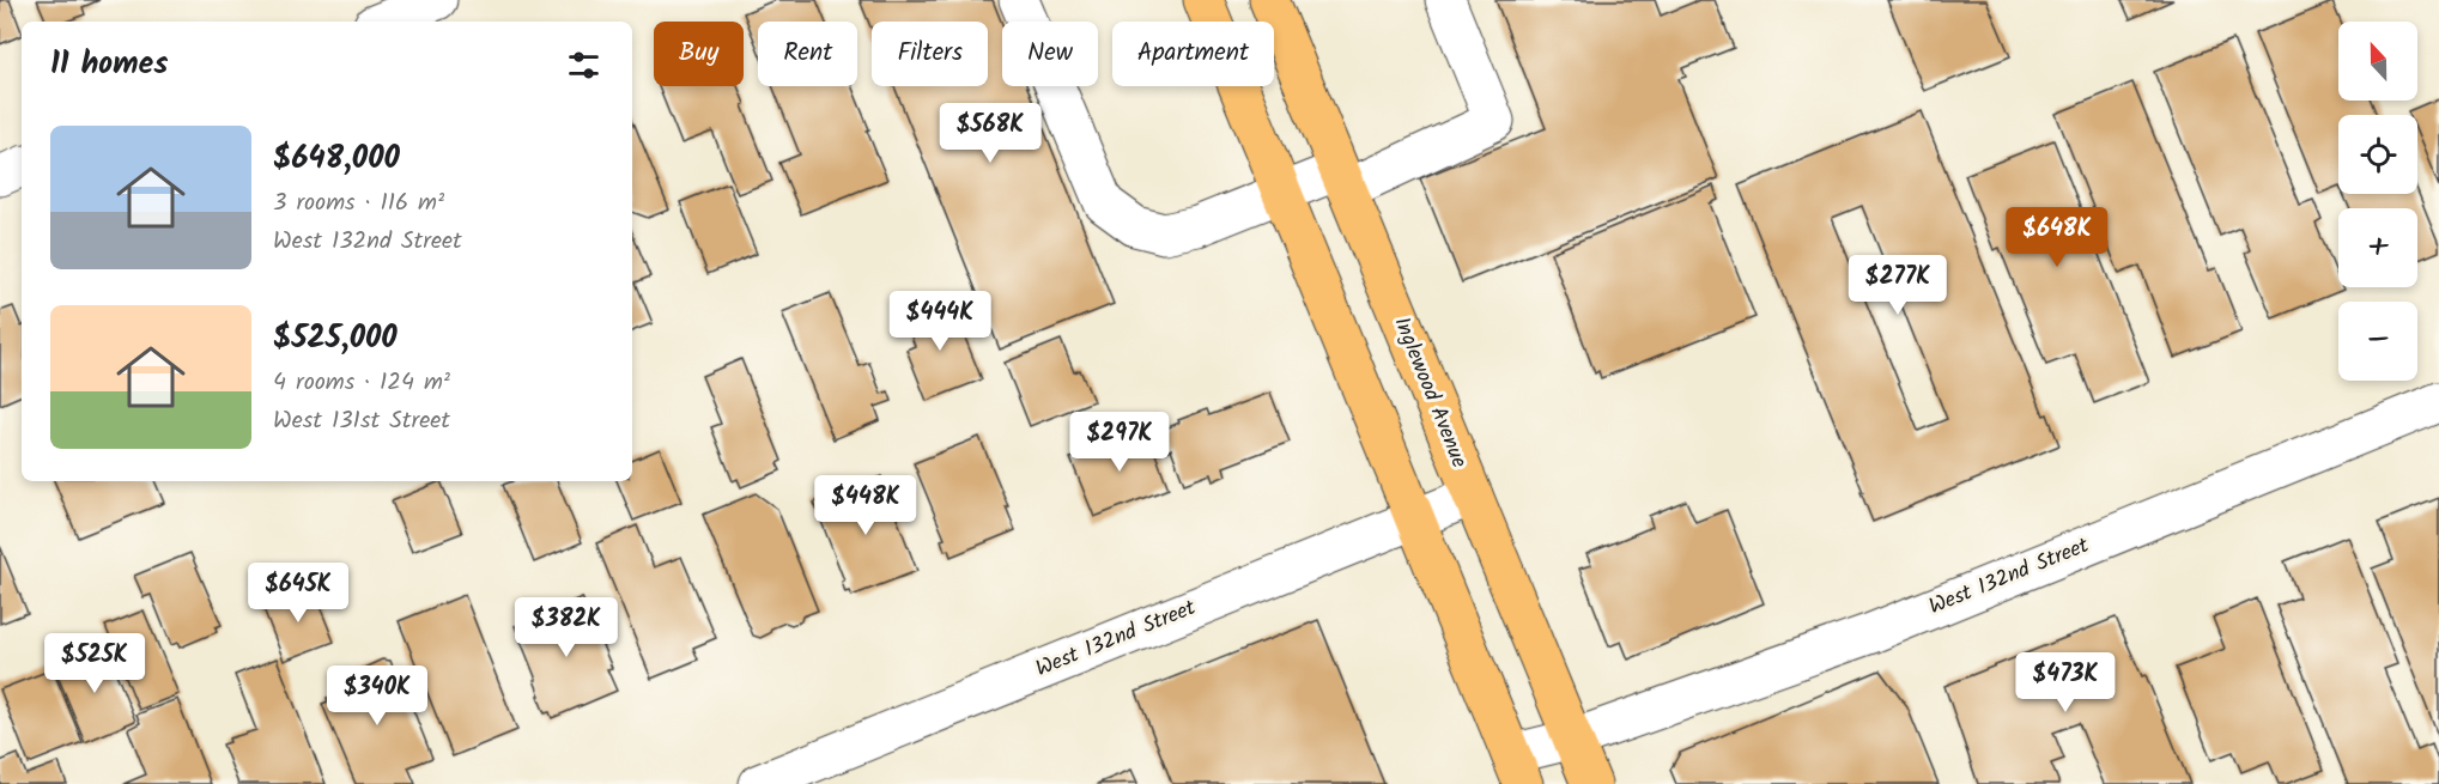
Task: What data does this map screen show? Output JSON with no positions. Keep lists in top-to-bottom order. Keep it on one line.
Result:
{"streets":{"main road":["Inglewood Avenue"],"street":["West 132nd Street"]},"crossings":[["Inglewood Avenue","West 132nd Street"]],"north":"top","page":{"map_buttons":["+","−"],"chip":["Buy","Rent","Filters","New","Apartment"],"heading":"11 homes","price":["$568K","$648K","$277K","$444K","$297K","$448K","$645K","$382K","$525K","$473K","$340K"],"list":[{"name":"$648,000","note":"3 rooms · 116 m² · West 132nd Street"},{"name":"$525,000","note":"4 rooms · 124 m² · West 131st Street"}]}}
